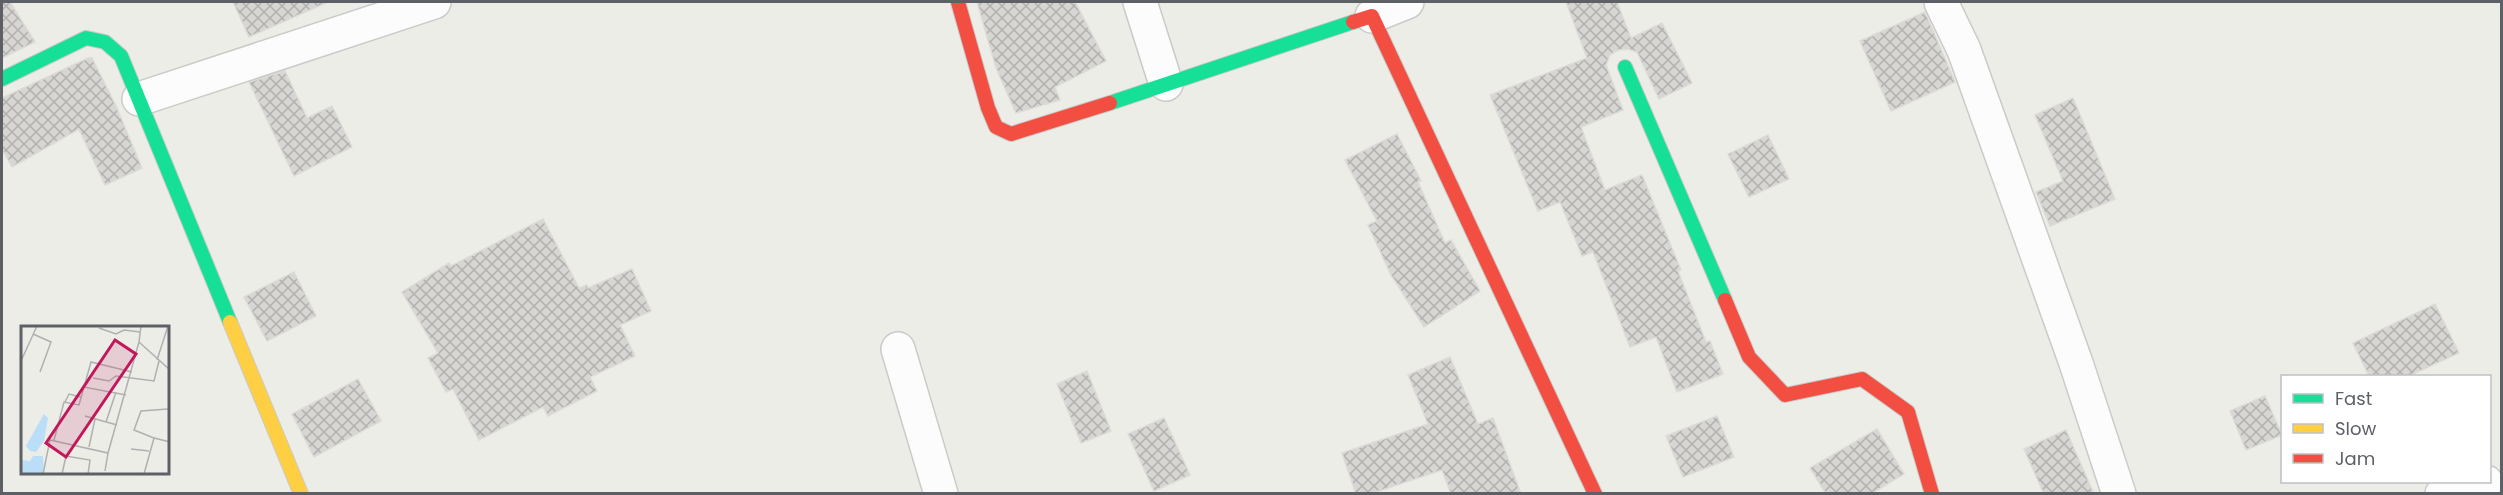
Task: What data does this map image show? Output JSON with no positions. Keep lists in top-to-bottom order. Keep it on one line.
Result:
{"legend":["Fast","Slow","Jam"]}
